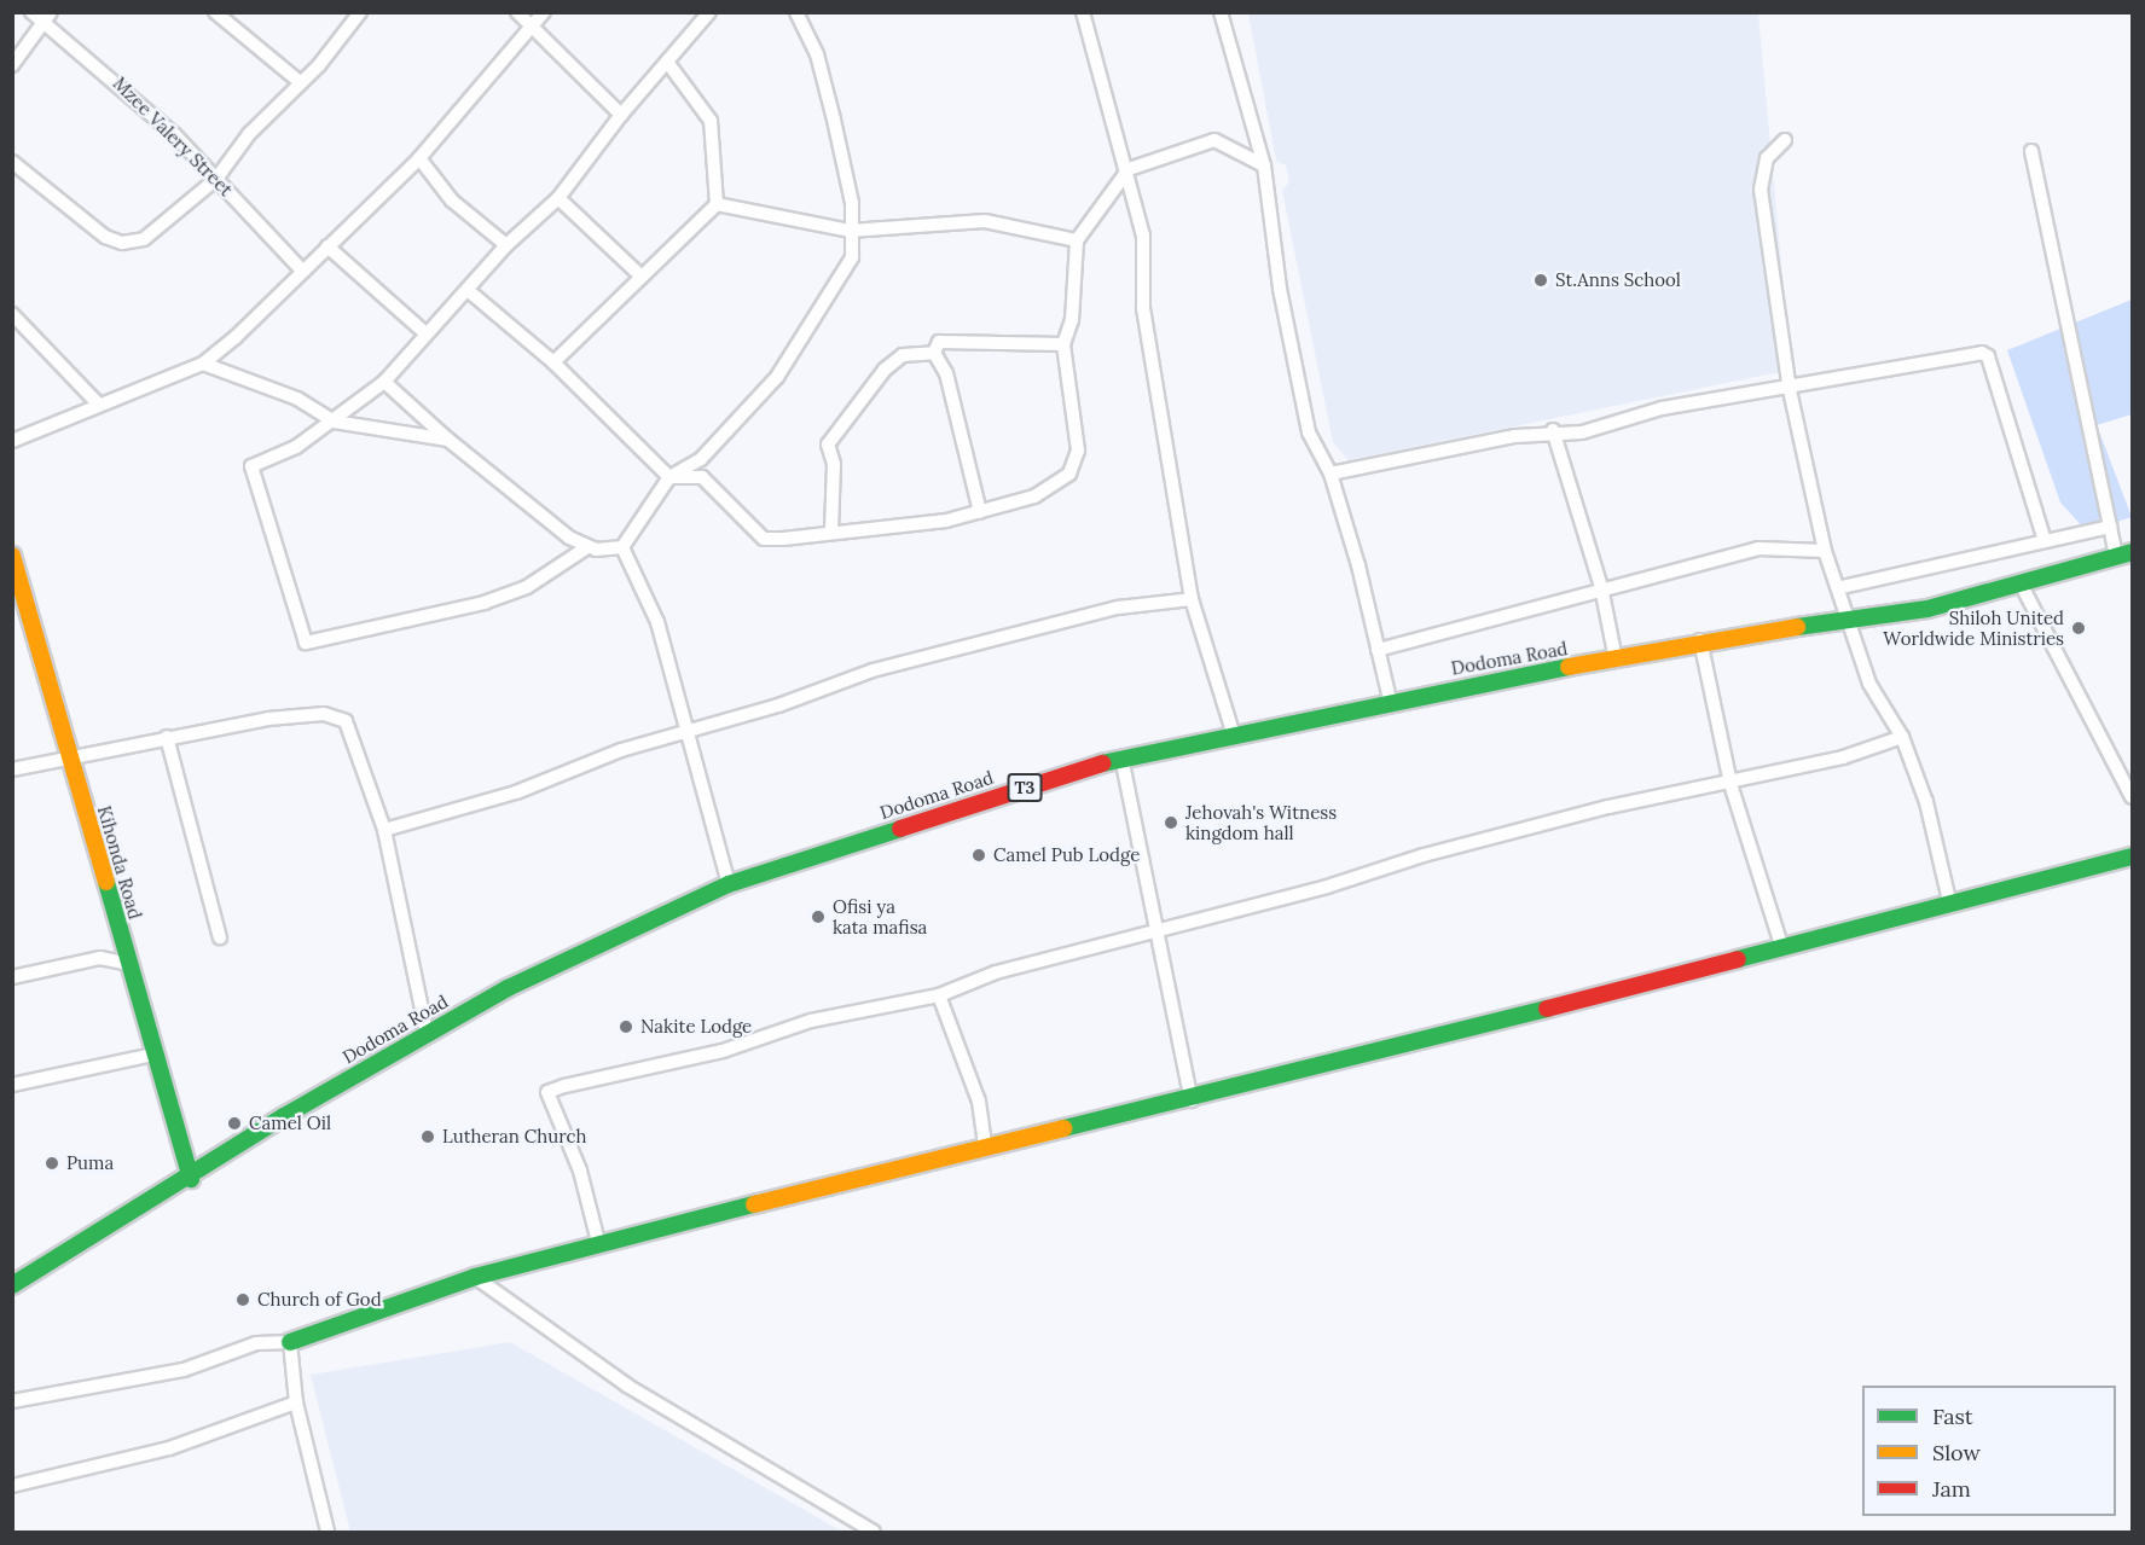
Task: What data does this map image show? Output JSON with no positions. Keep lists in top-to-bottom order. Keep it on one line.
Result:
{"streets":{"main road":["Dodoma Road","T3","Kihonda Road"],"street":["Mzee Valery Street"]},"crossings":[["Dodoma Road","Kihonda Road"]],"places":["St.Anns School","Shiloh United Worldwide Ministries","Jehovah's Witness kingdom hall","Camel Pub Lodge","Ofisi ya kata mafisa","Nakite Lodge","Camel Oil","Lutheran Church","Puma","Church of God"],"legend":["Fast","Slow","Jam"]}
